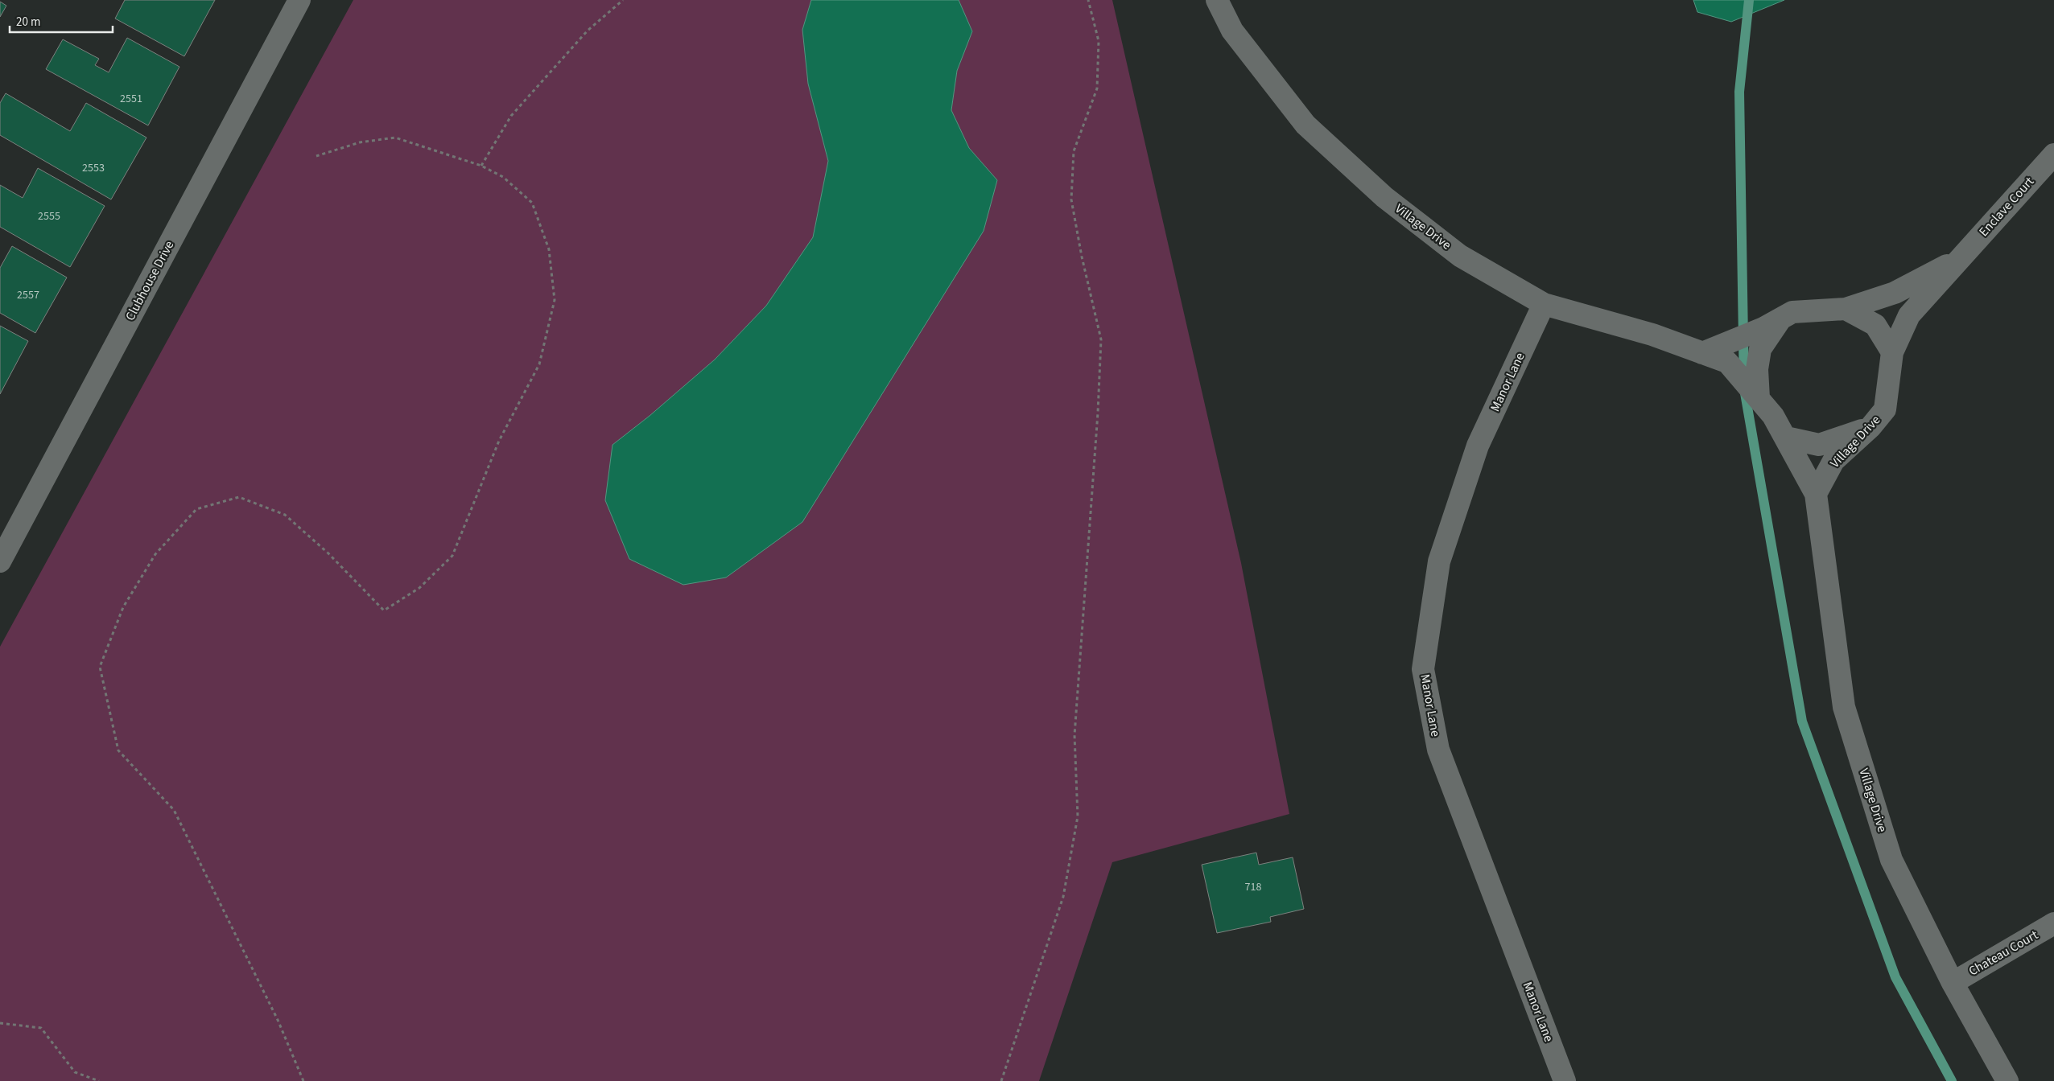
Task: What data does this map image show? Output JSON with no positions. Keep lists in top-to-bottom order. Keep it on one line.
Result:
{"streets":{"street":["Enclave Court","Village Drive","Clubhouse Drive","Manor Lane","Chateau Court"]},"crossings":[["Enclave Court","Village Drive"],["Village Drive","Manor Lane"],["Village Drive","Chateau Court"]],"house_numbers":["2551","2553","2555","2557","718"],"scale_bar":"20 m"}
